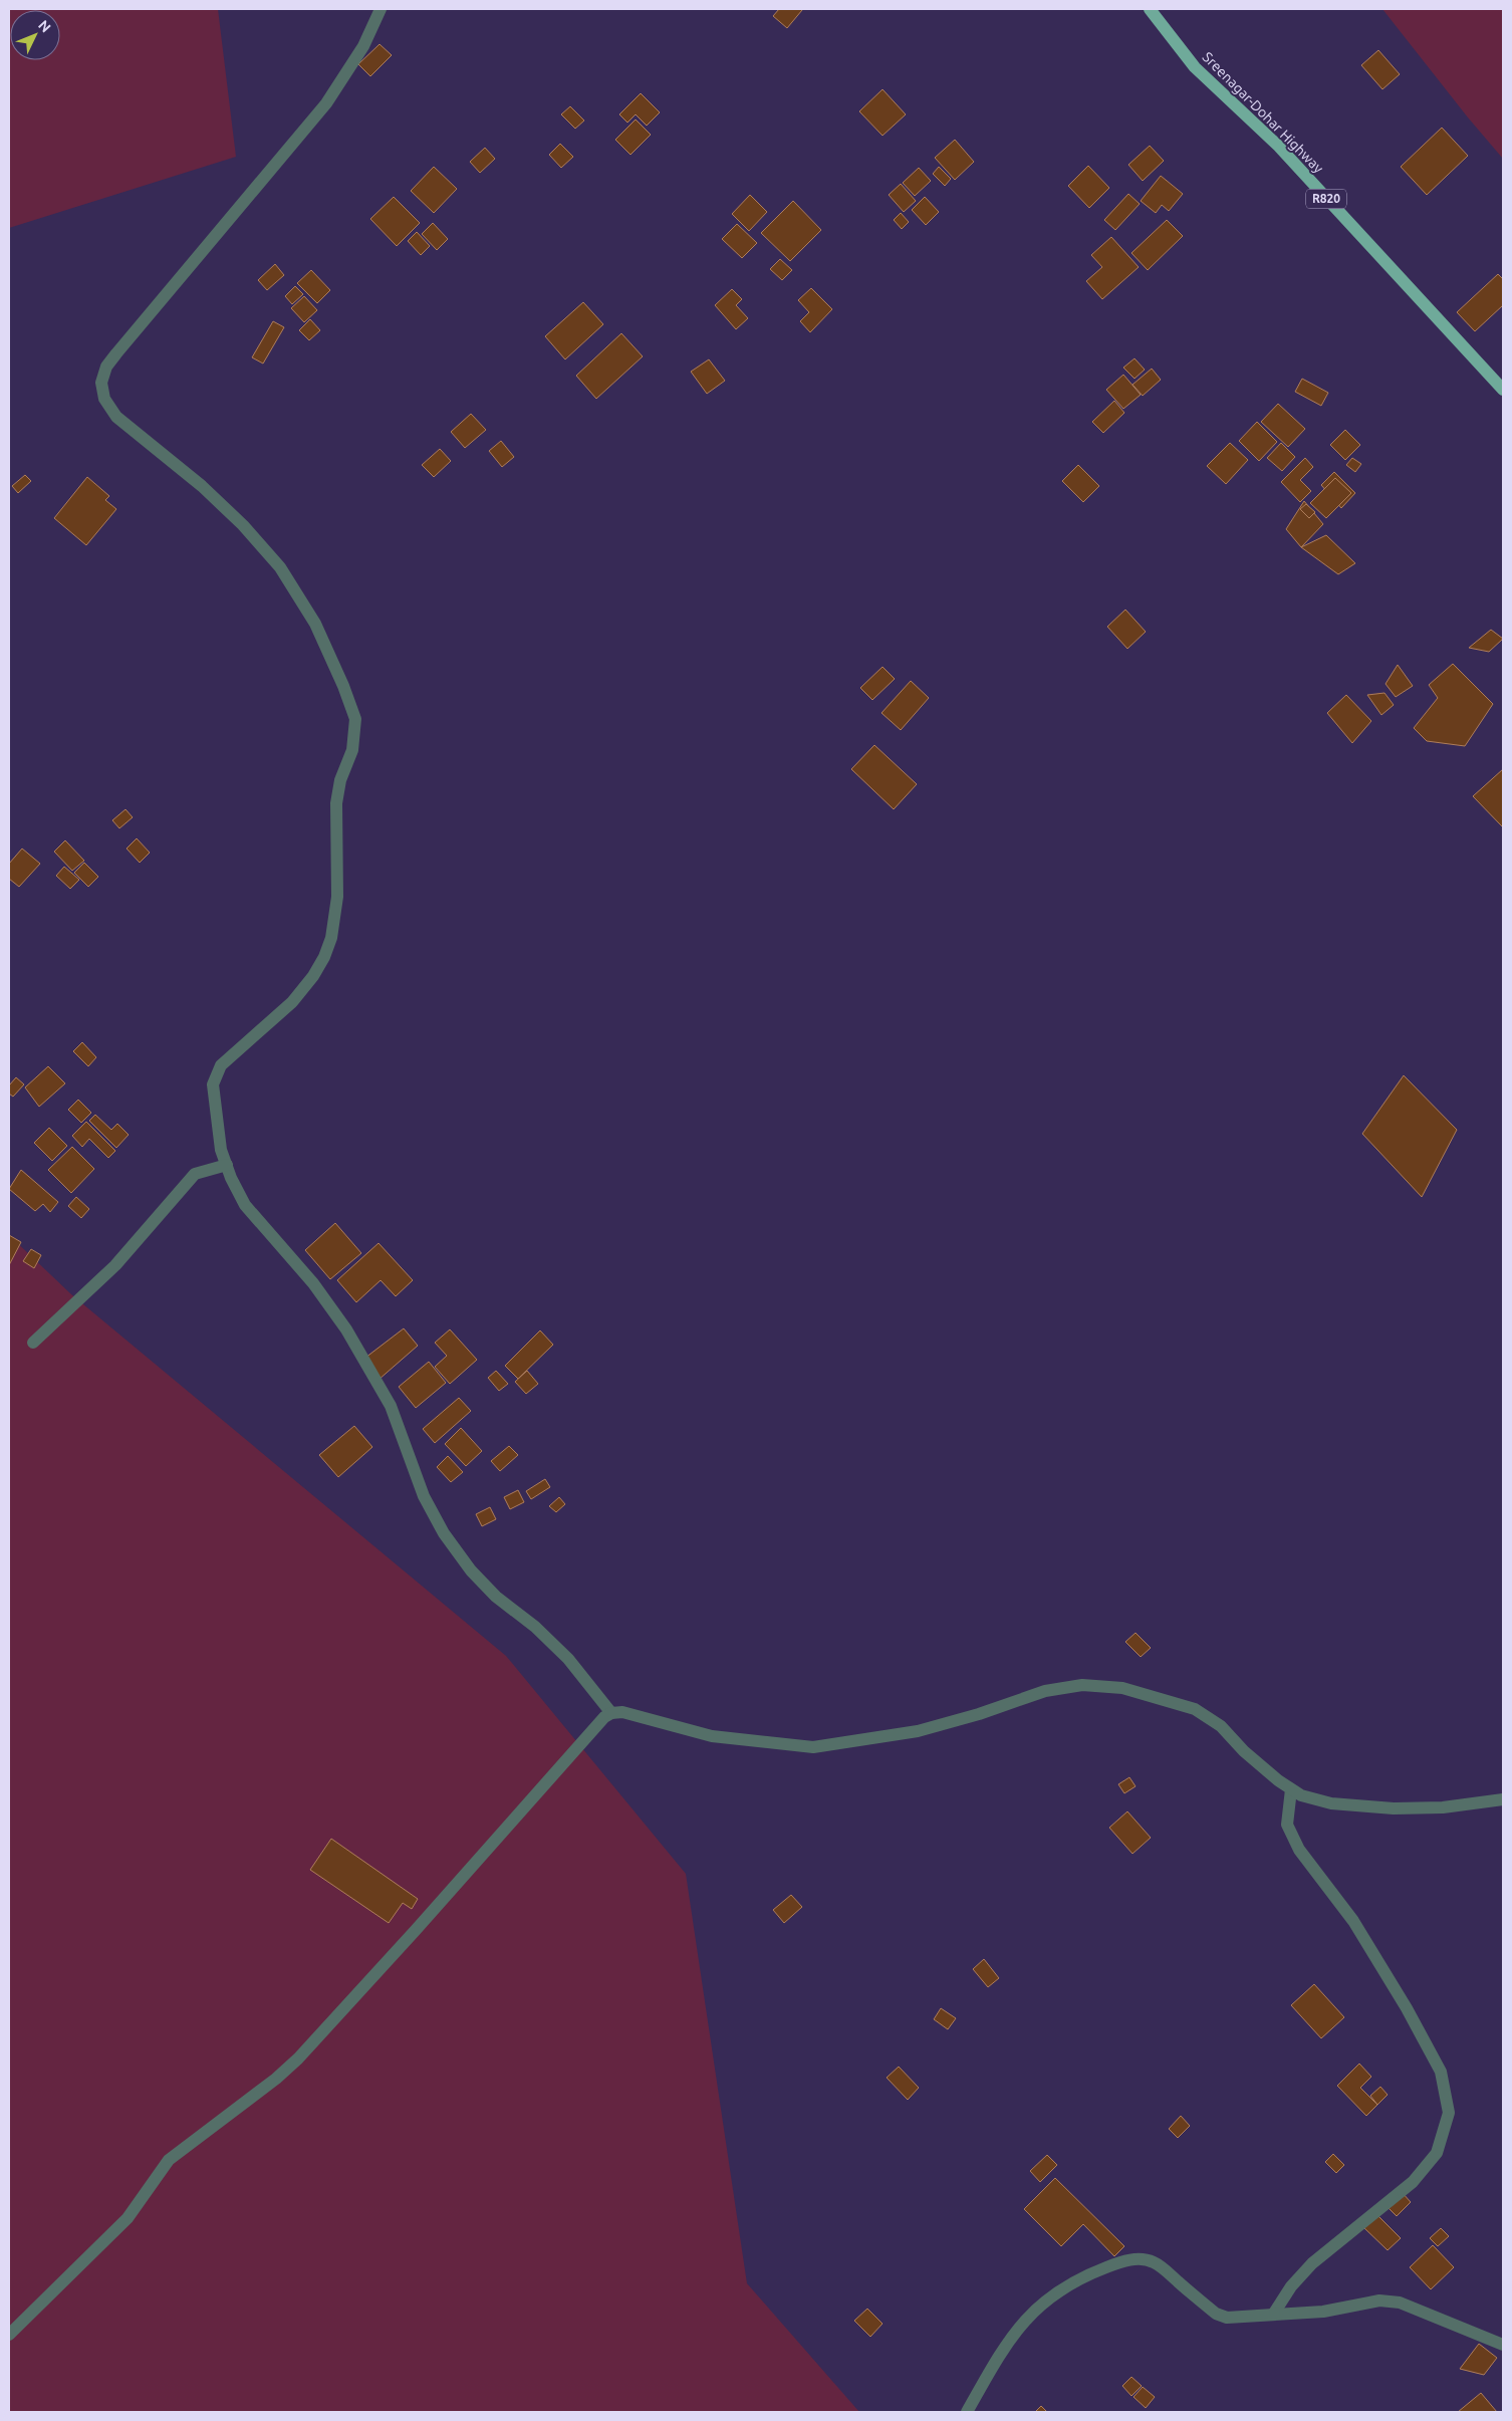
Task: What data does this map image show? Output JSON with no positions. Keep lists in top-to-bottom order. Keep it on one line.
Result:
{"streets":{"main road":["Sreenagar-Dohar Highway","R820"]},"north":"top right"}
